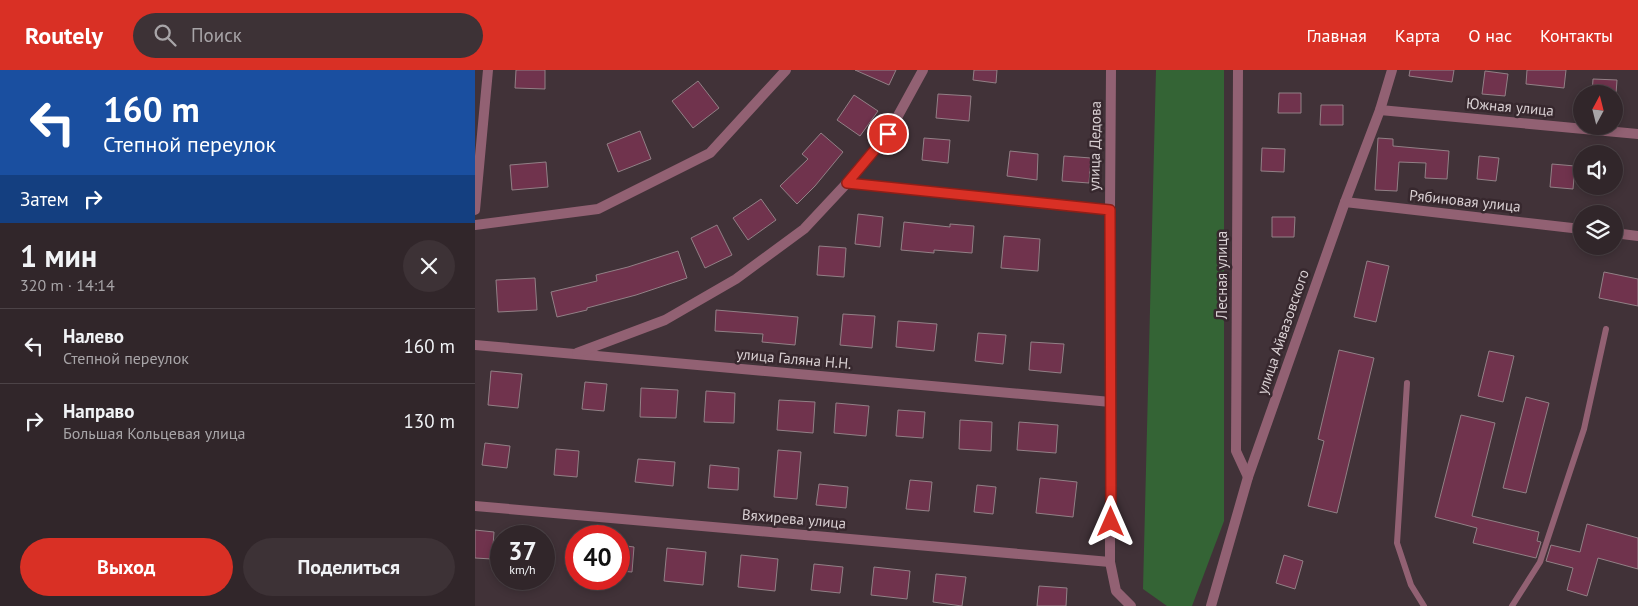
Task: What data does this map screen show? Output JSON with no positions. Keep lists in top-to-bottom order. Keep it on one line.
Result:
{"streets":{"street":["Южная улица","улица Дедова","Рябиновая улица","Лесная улица","улица Айвазовского","улица Галяна Н.Н.","Вяхирева улица"]},"crossings":[["Южная улица","улица Айвазовского"],["улица Дедова","улица Галяна Н.Н."],["улица Дедова","Вяхирева улица"],["Рябиновая улица","улица Айвазовского"],["Лесная улица","улица Айвазовского"]],"north":"top","page":{"header":"Routely","search":"Поиск","nav":["Главная","Карта","О нас","Контакты"],"turn":["160 m","Степной переулок"],"then":"Затем","heading":["1 мин","320 m · 14:14"],"list":[{"name":"Налево","note":"Степной переулок","value":"160 m"},{"name":"Направо","note":"Большая Кольцевая улица","value":"130 m"}],"speed":"37 km/h","limit":"40","buttons":["Выход","Поделиться"]}}
